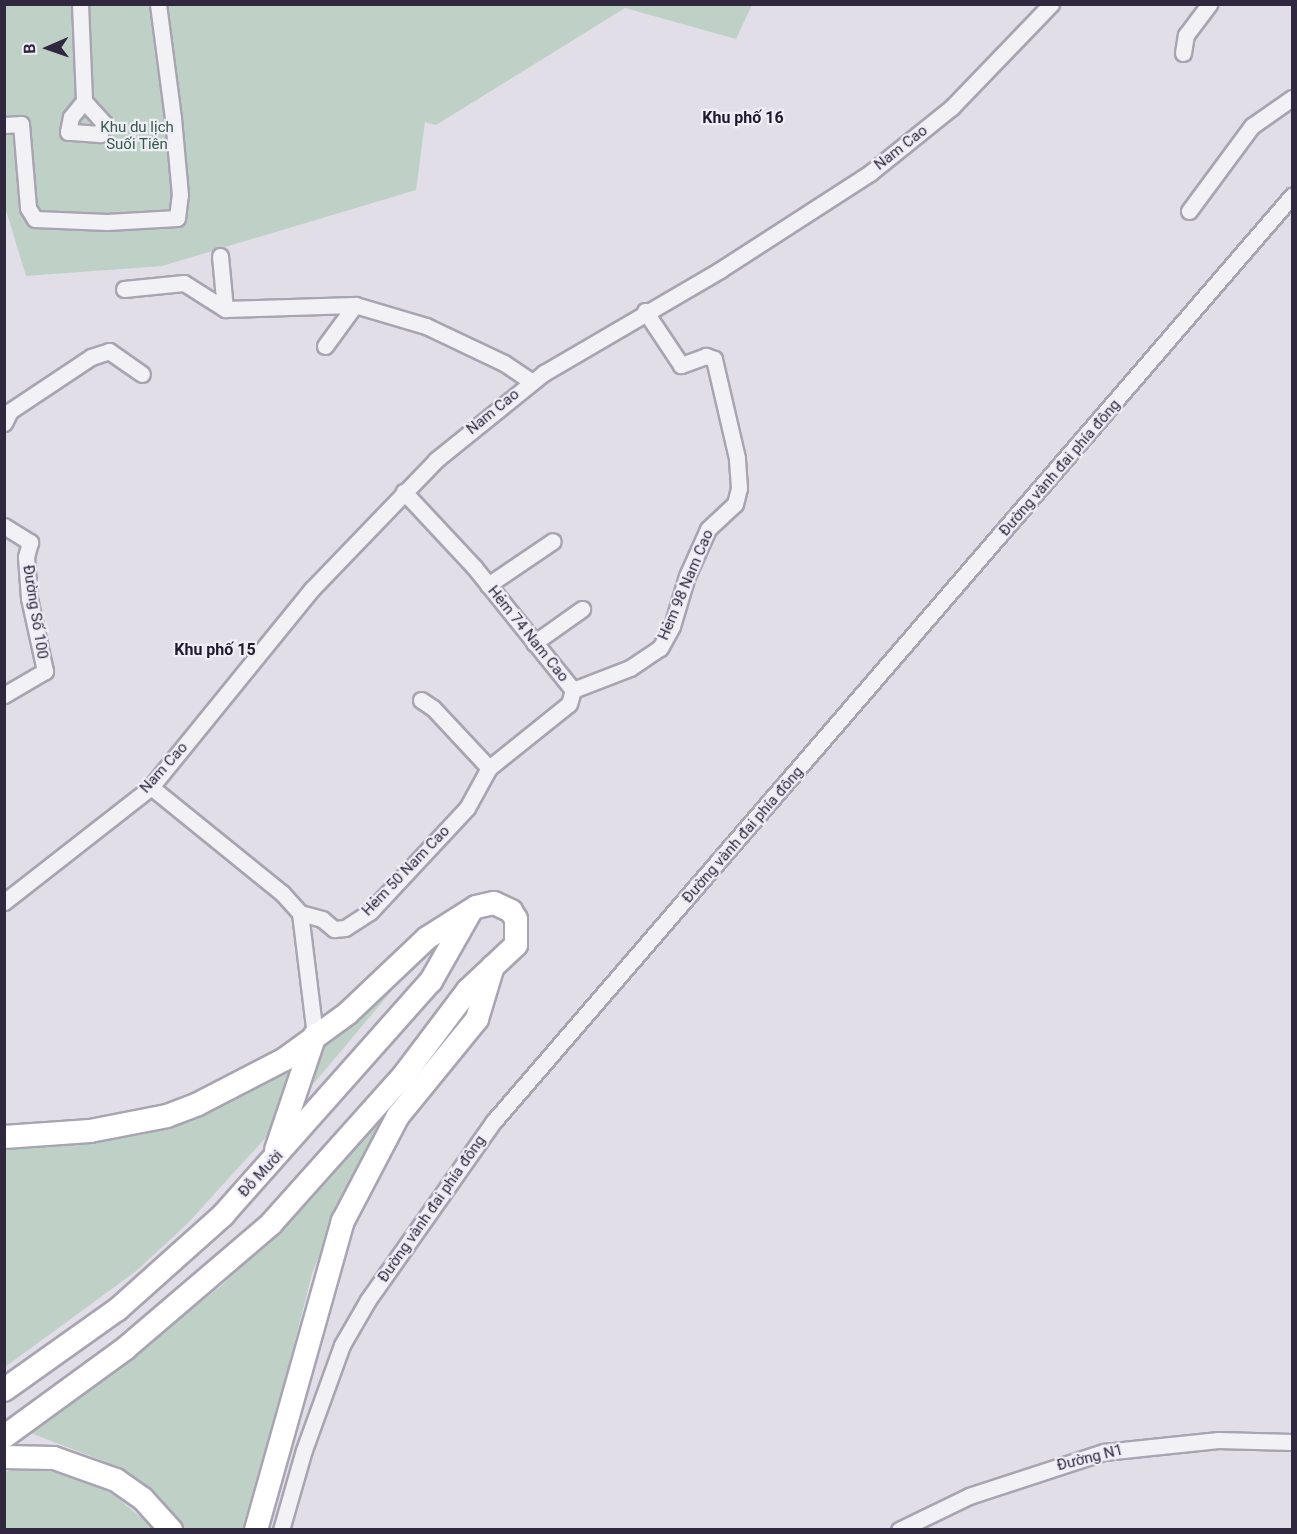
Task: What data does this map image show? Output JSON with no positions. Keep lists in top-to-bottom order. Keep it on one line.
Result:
{"streets":{"highway":["Đỗ Mười"],"street":["Nam Cao","Đường vành đai phía đông","Hẻm 98 Nam Cao","Đường Số 100","Hẻm 74 Nam Cao","Hẻm 50 Nam Cao","Đường N1"]},"crossings":[["Nam Cao","Hẻm 98 Nam Cao"],["Nam Cao","Hẻm 74 Nam Cao"],["Nam Cao","Hẻm 50 Nam Cao"],["Hẻm 98 Nam Cao","Hẻm 74 Nam Cao"],["Hẻm 74 Nam Cao","Hẻm 50 Nam Cao"]],"districts":["Khu phố 16","Khu phố 15"],"parks":["Khu du lịch Suối Tiên"],"north":"left"}
